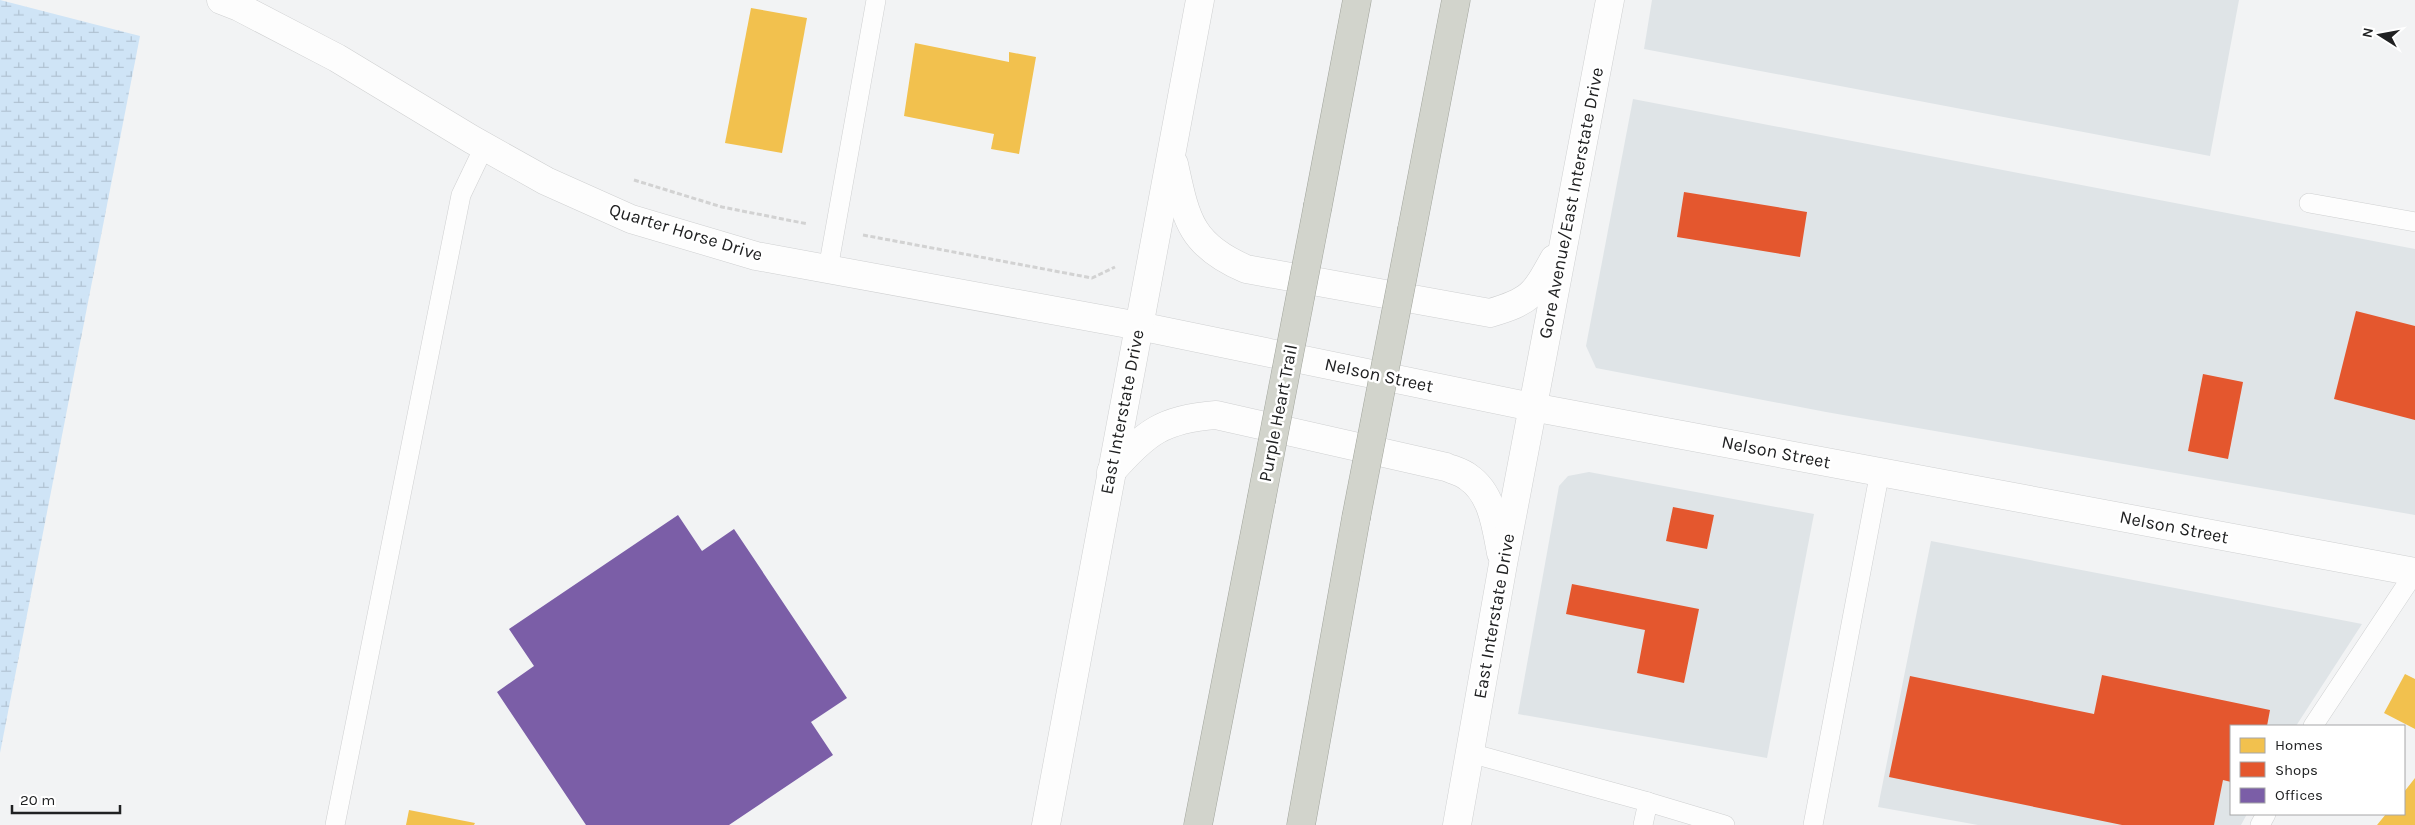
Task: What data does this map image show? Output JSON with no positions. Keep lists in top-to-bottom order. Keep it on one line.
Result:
{"streets":{"highway":["Purple Heart Trail"],"main road":["Gore Avenue/East Interstate Drive","Quarter Horse Drive","Nelson Street","East Interstate Drive"]},"crossings":[["Gore Avenue/East Interstate Drive","Nelson Street"],["Gore Avenue/East Interstate Drive","East Interstate Drive"],["Quarter Horse Drive","Nelson Street"],["Quarter Horse Drive","East Interstate Drive"],["Nelson Street","East Interstate Drive"]],"legend":["Homes","Shops","Offices"],"scale_bar":"20 m","north":"left"}
